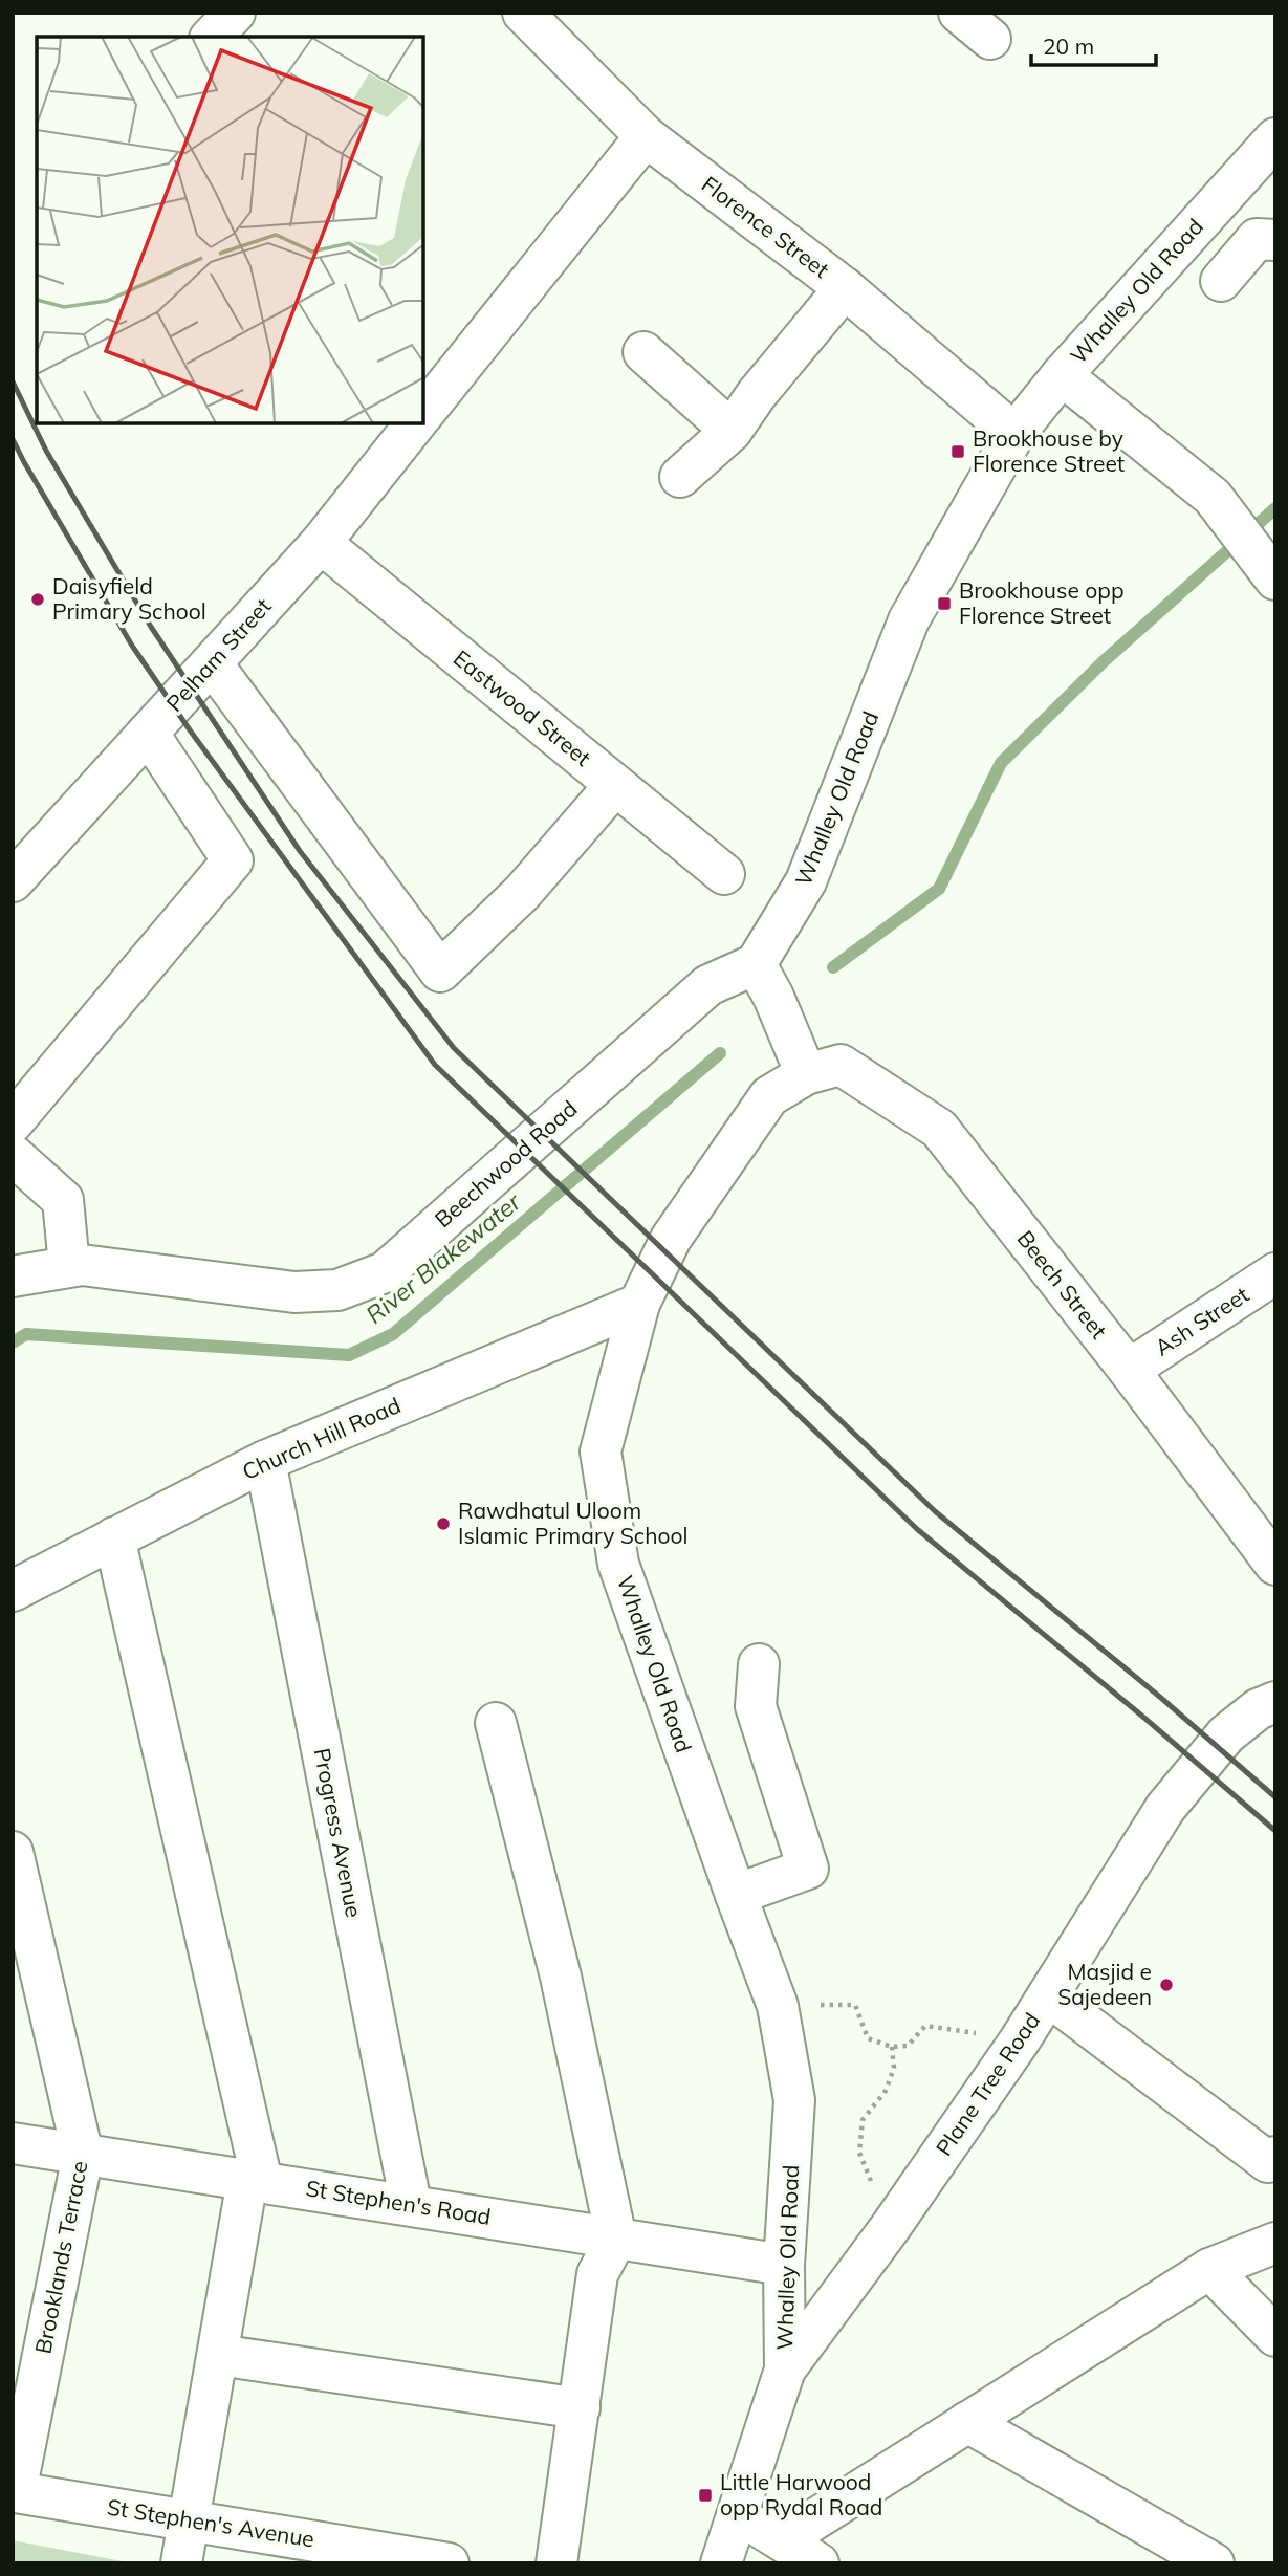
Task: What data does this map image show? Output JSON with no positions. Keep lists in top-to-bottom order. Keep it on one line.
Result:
{"streets":{"street":["Florence Street","Whalley Old Road","Pelham Street","Eastwood Street","Beechwood Road","Beech Street","Ash Street","Church Hill Road","Progress Avenue","Plane Tree Road","St Stephen's Road","Brooklands Terrace","St Stephen's Avenue"]},"crossings":[["Florence Street","Whalley Old Road"],["Whalley Old Road","Beechwood Road"],["Whalley Old Road","Beech Street"],["Whalley Old Road","Church Hill Road"],["Whalley Old Road","Plane Tree Road"],["Whalley Old Road","St Stephen's Road"],["Pelham Street","Eastwood Street"],["Beech Street","Ash Street"],["Church Hill Road","Progress Avenue"],["Progress Avenue","St Stephen's Road"],["St Stephen's Road","Brooklands Terrace"],["Brooklands Terrace","St Stephen's Avenue"]],"water":["River Blakewater"],"places":{"transit":["Brookhouse by Florence Street","Brookhouse opp Florence Street","Little Harwood opp Rydal Road"],"other":["Daisyfield Primary School","Rawdhatul Uloom Islamic Primary School","Masjid e Sajedeen"]},"scale_bar":"20 m"}
